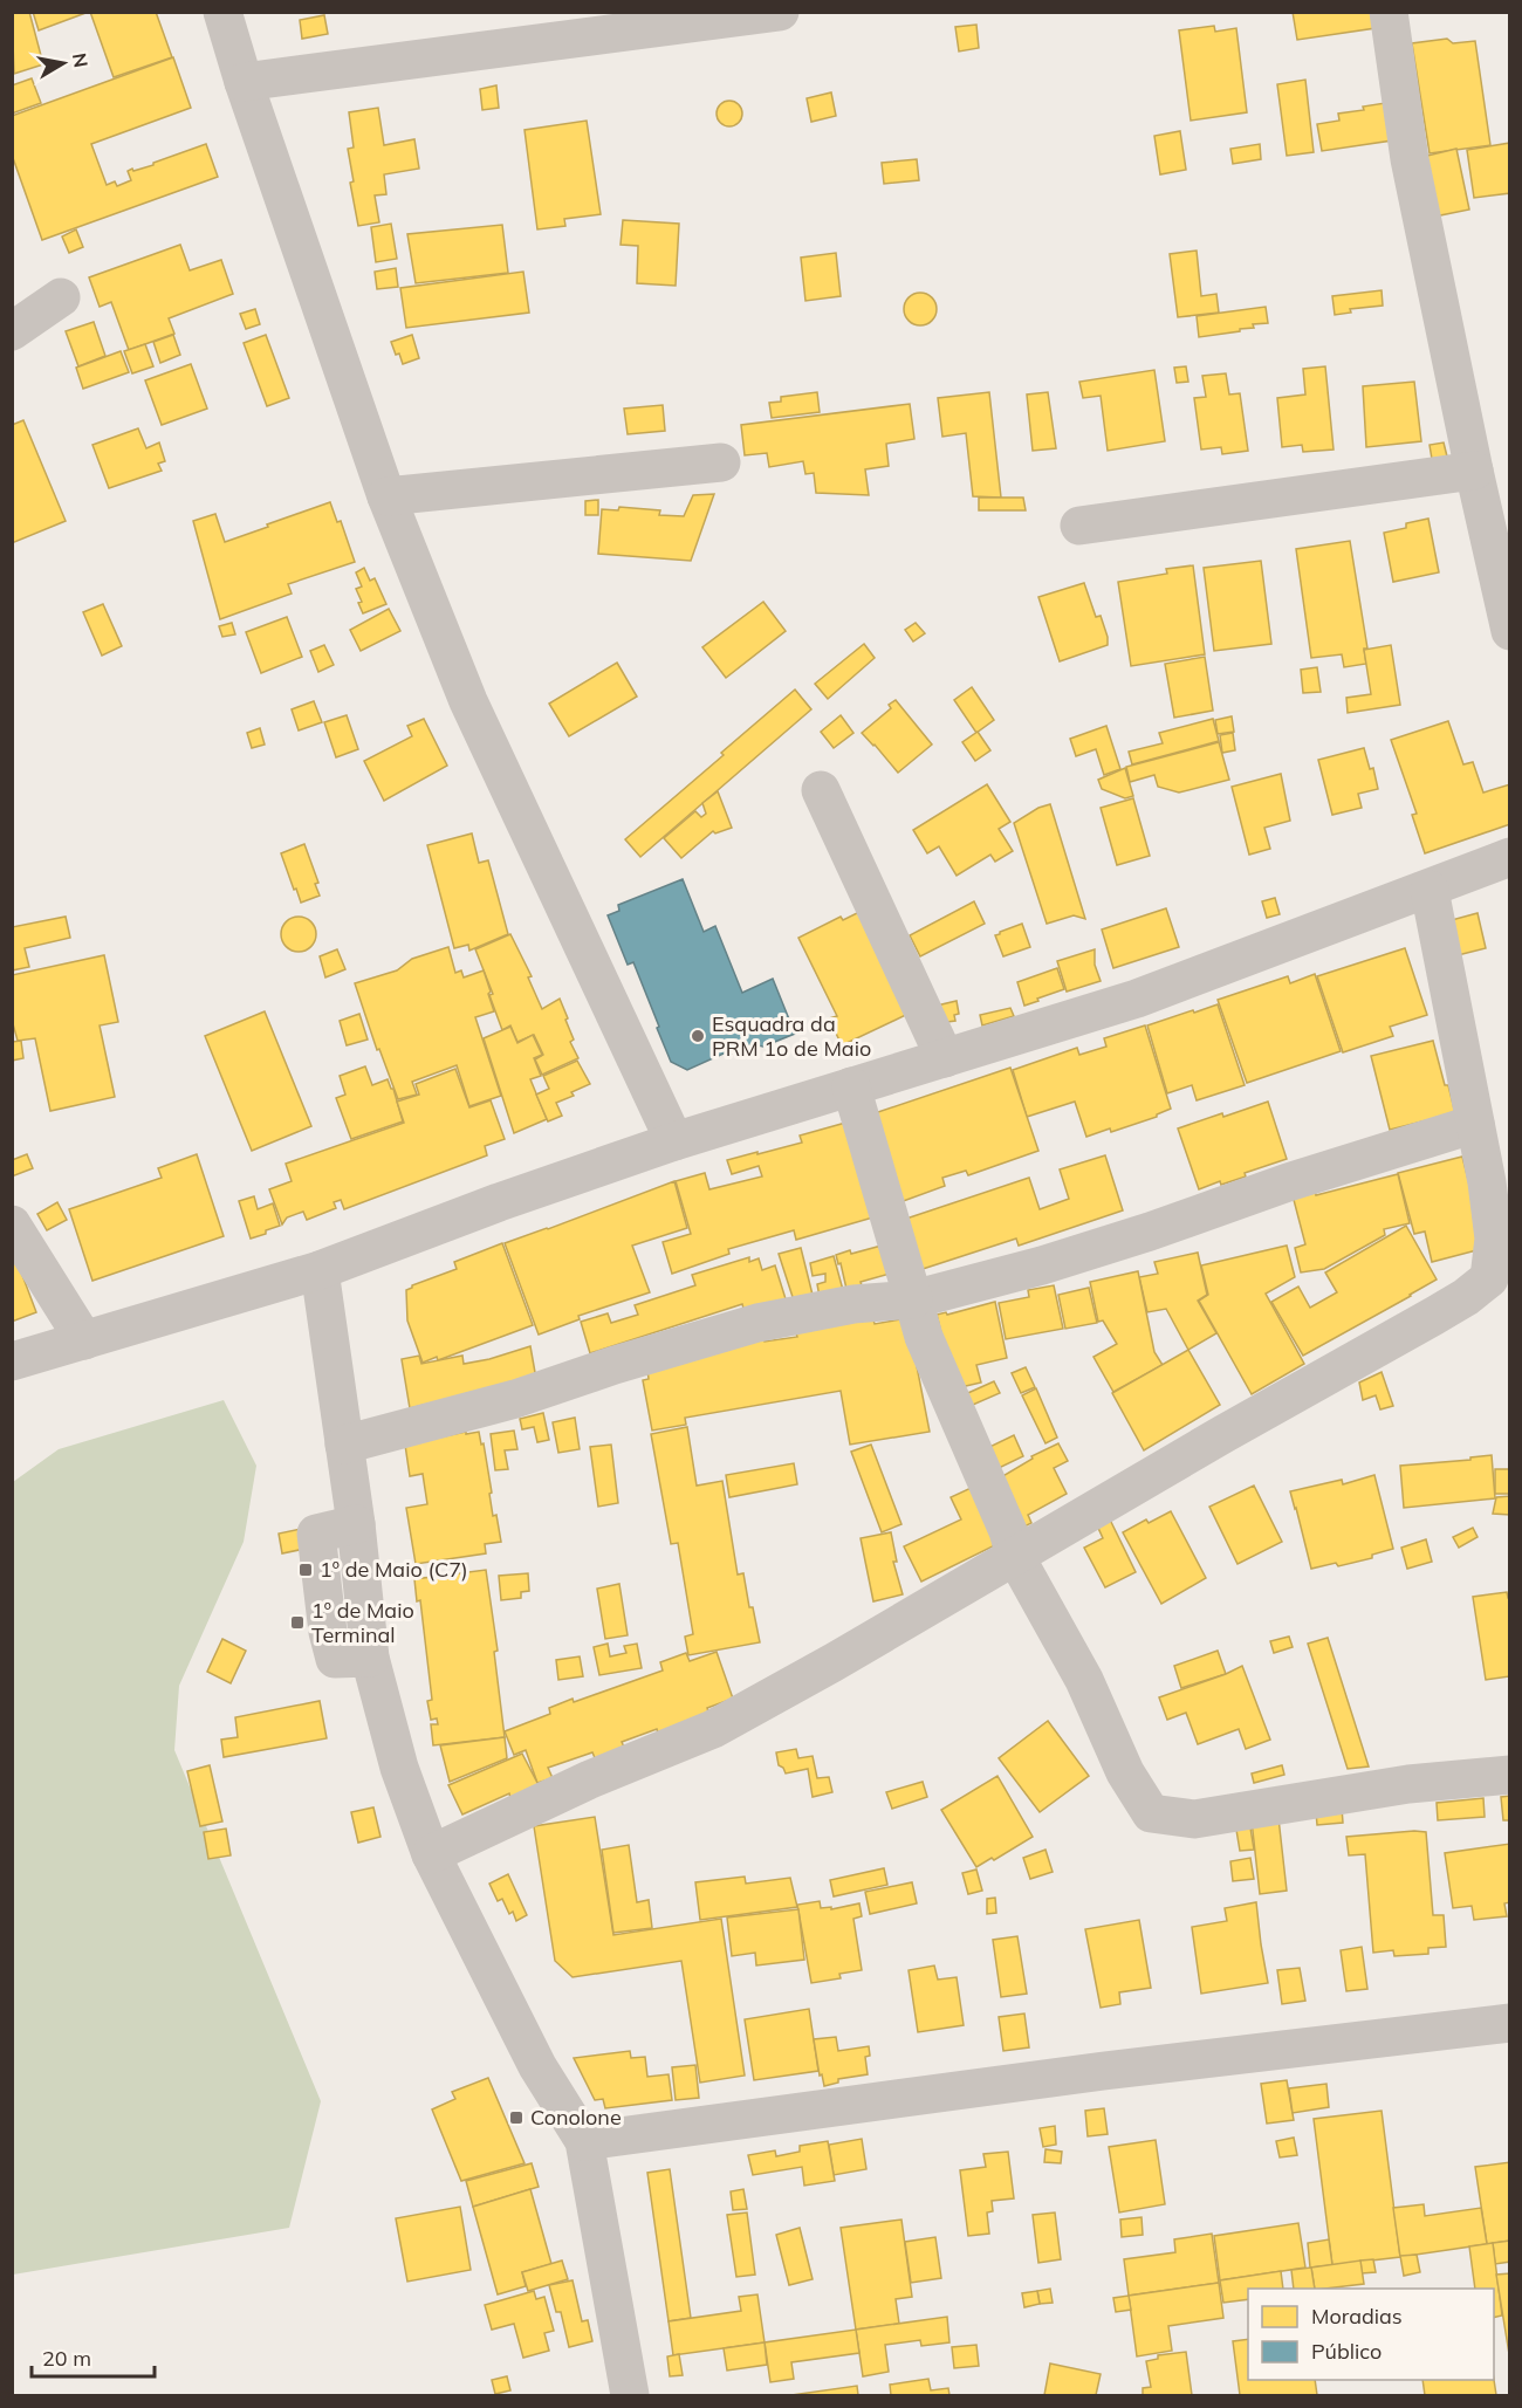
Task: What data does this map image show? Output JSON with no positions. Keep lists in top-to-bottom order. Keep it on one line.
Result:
{"places":{"other":["Esquadra da PRM 1o de Maio"],"transit":["1º de Maio (C7)","1º de Maio Terminal","Conolone"]},"legend":["Moradias","Público"],"scale_bar":"20 m","north":"right"}
